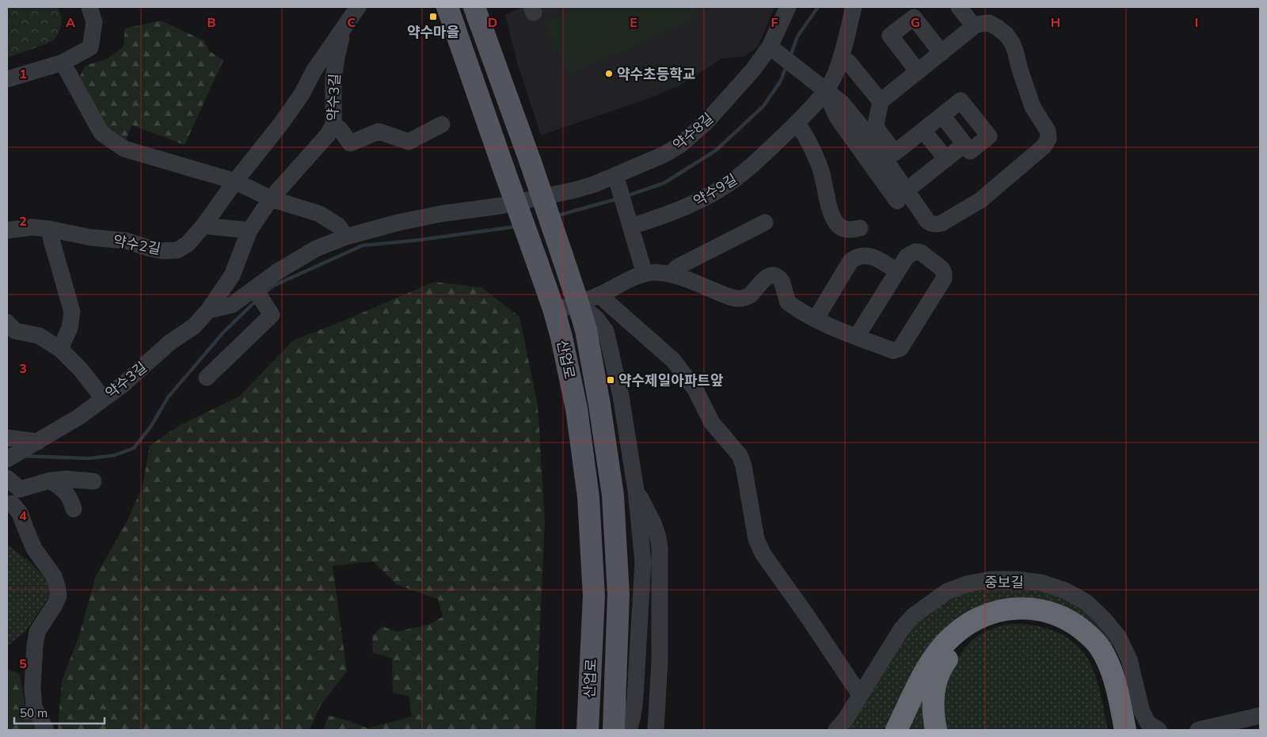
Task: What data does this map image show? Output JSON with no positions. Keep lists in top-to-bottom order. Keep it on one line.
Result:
{"streets":{"main road":["산업로"],"street":["약수3길","약수8길","약수9길","약수2길","중보길"]},"crossings":[["약수3길","약수2길"]],"places":{"transit":["약수마을","약수제일아파트앞"],"other":["약수초등학교"]},"scale_bar":"50 m","grid":{"columns":["A","B","C","D","E","F","G","H","I"],"rows":["1","2","3","4","5"]}}
